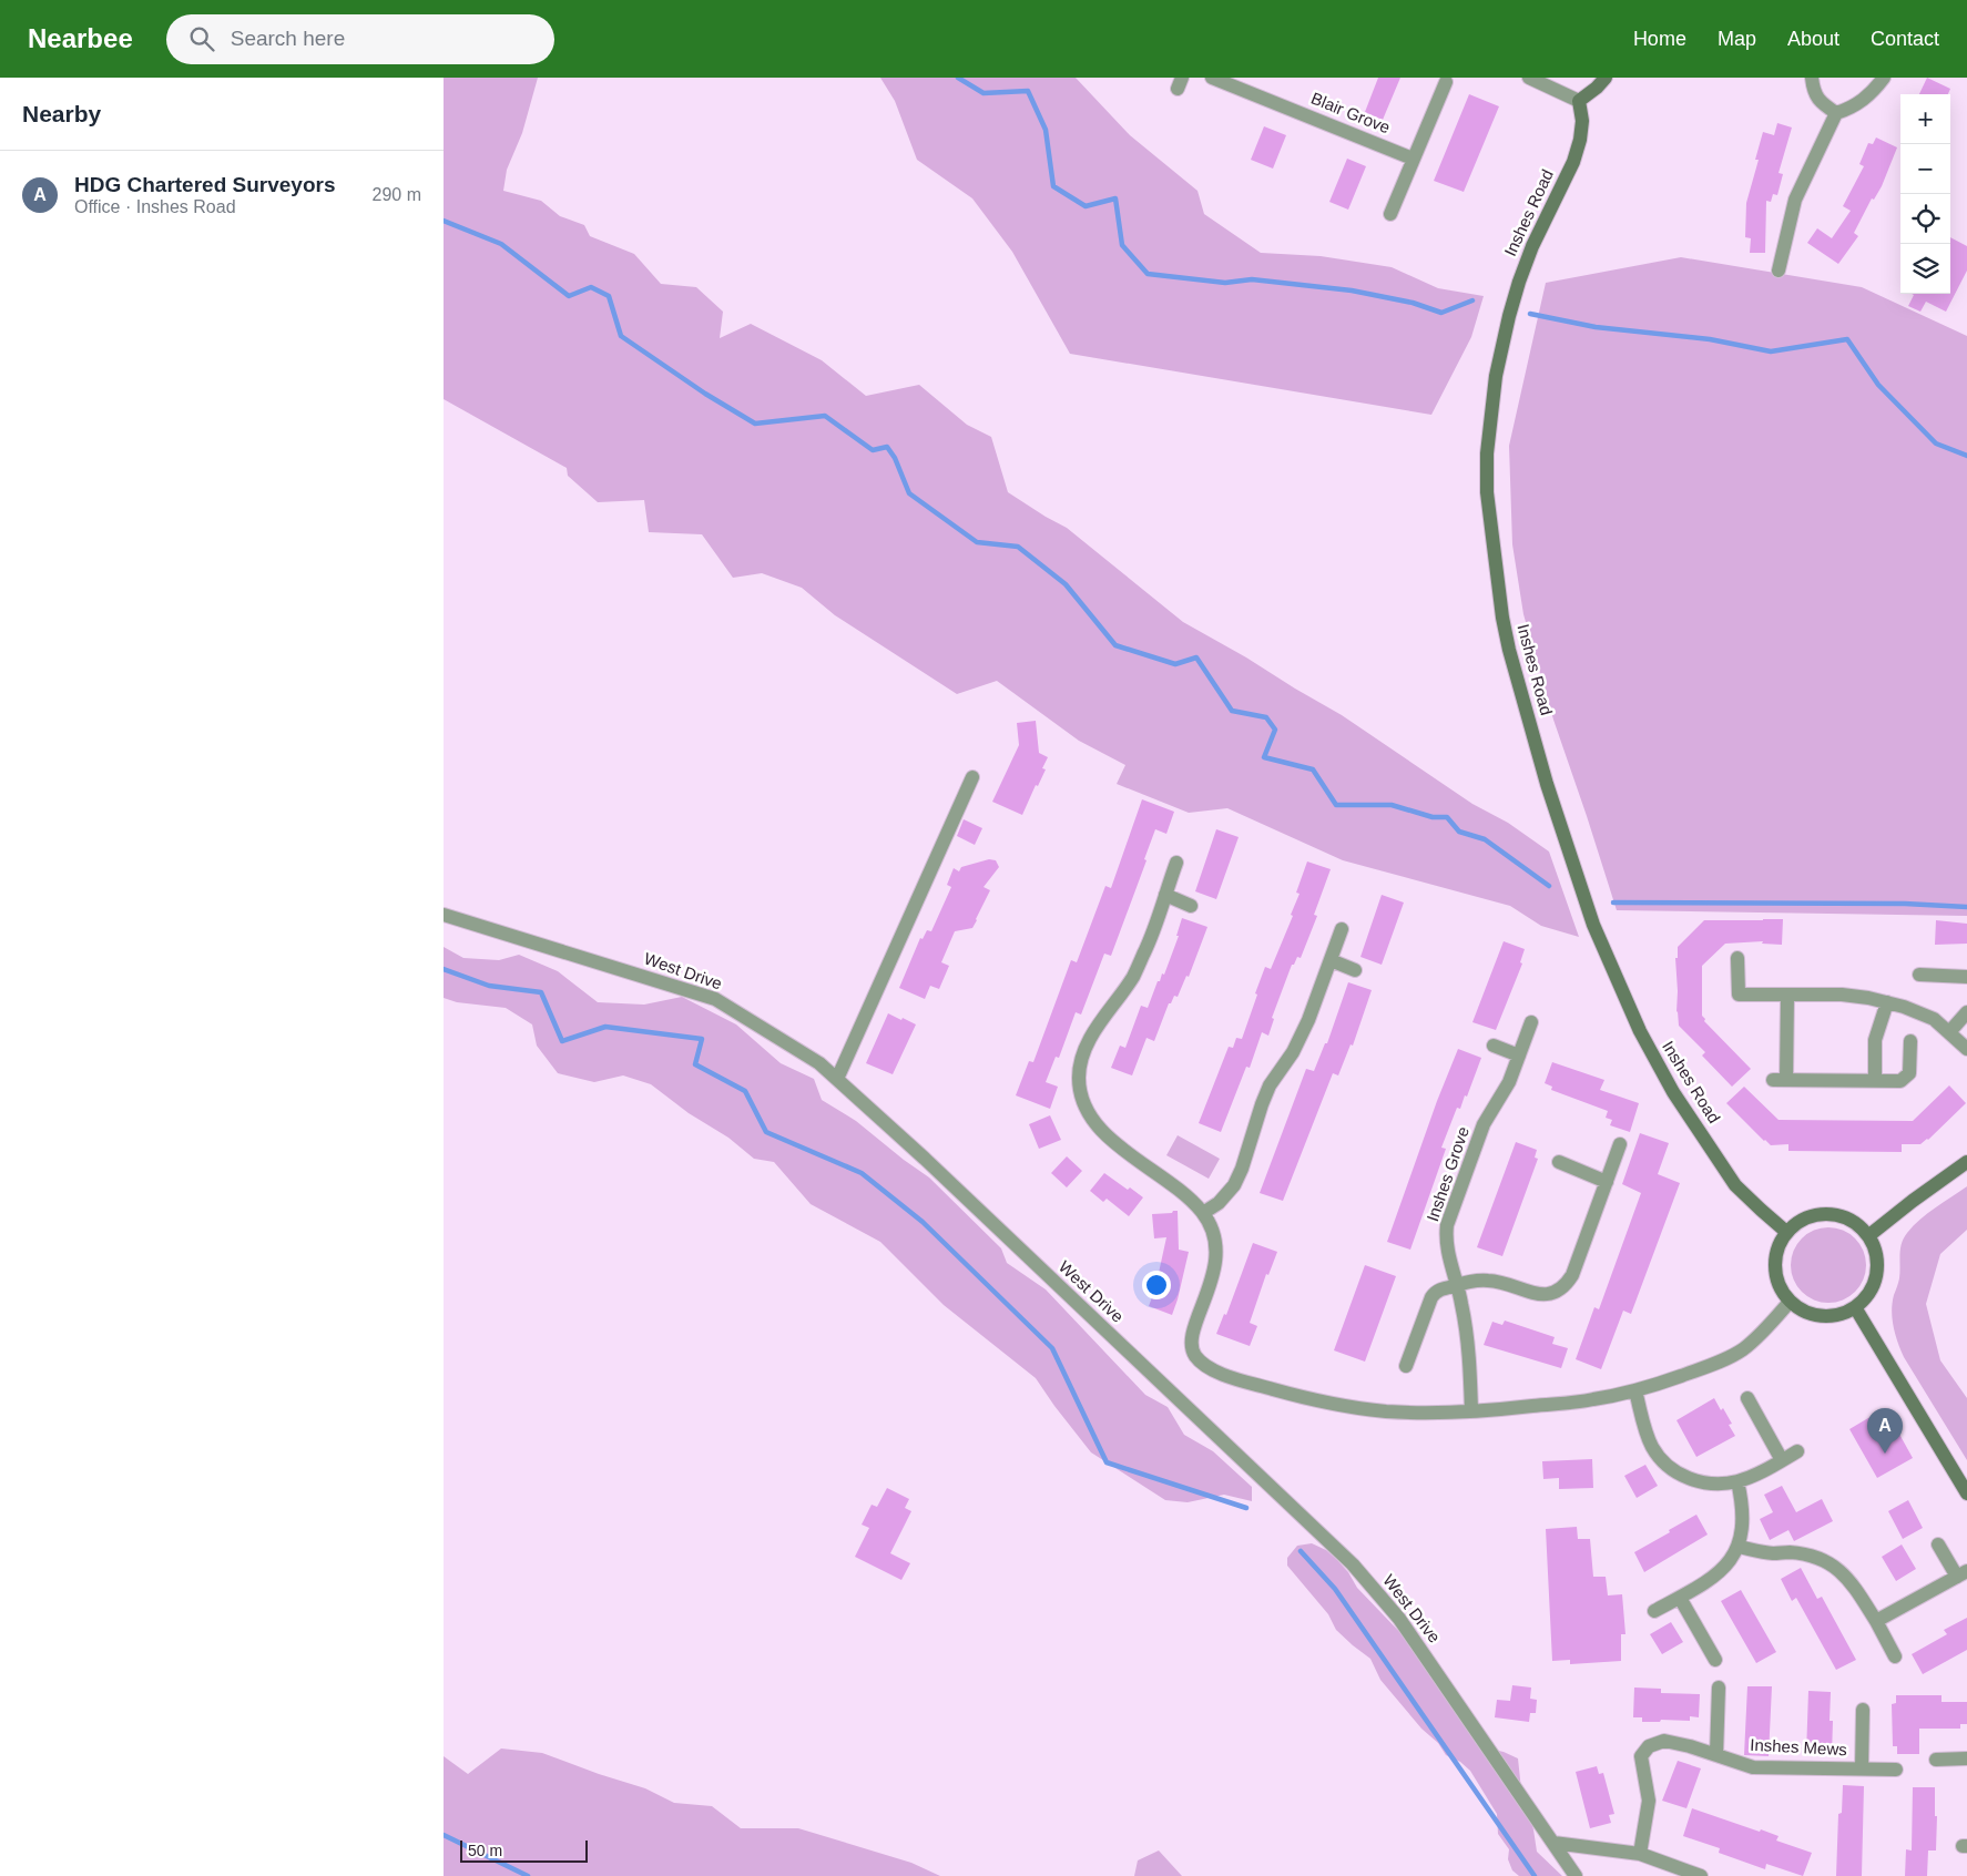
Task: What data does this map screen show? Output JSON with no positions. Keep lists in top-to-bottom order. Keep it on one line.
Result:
{"streets":{"street":["Blair Grove","Inshes Road","West Drive","Inshes Grove","Inshes Mews"]},"scale_bar":"50 m","page":{"header":"Nearbee","search":"Search here","nav":["Home","Map","About","Contact"],"heading":"Nearby","map_buttons":["+","−"],"list":[{"mark":"A","name":"HDG Chartered Surveyors","note":"Office · Inshes Road","value":"290 m"}],"pins":"A","scale":"50 m"}}
